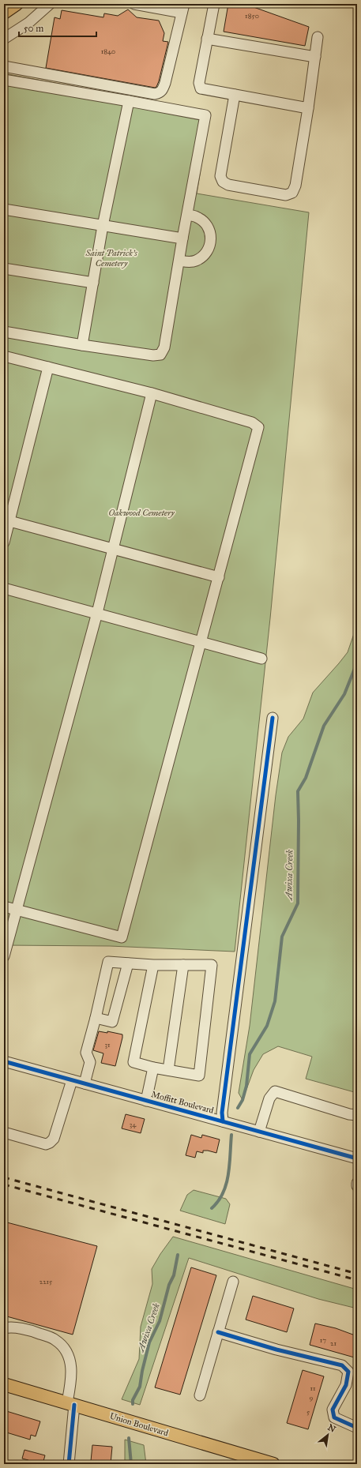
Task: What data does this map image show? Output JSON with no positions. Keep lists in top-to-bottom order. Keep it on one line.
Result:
{"streets":{"main road":["Union Boulevard"],"street":["Moffitt Boulevard"]},"water":["Awixa Creek"],"parks":["Saint Patrick's Cemetery","Oakwood Cemetery"],"house_numbers":["1850","1840","31","34","2215","17","21","11","9","5"],"scale_bar":"50 m","north":"top right"}
